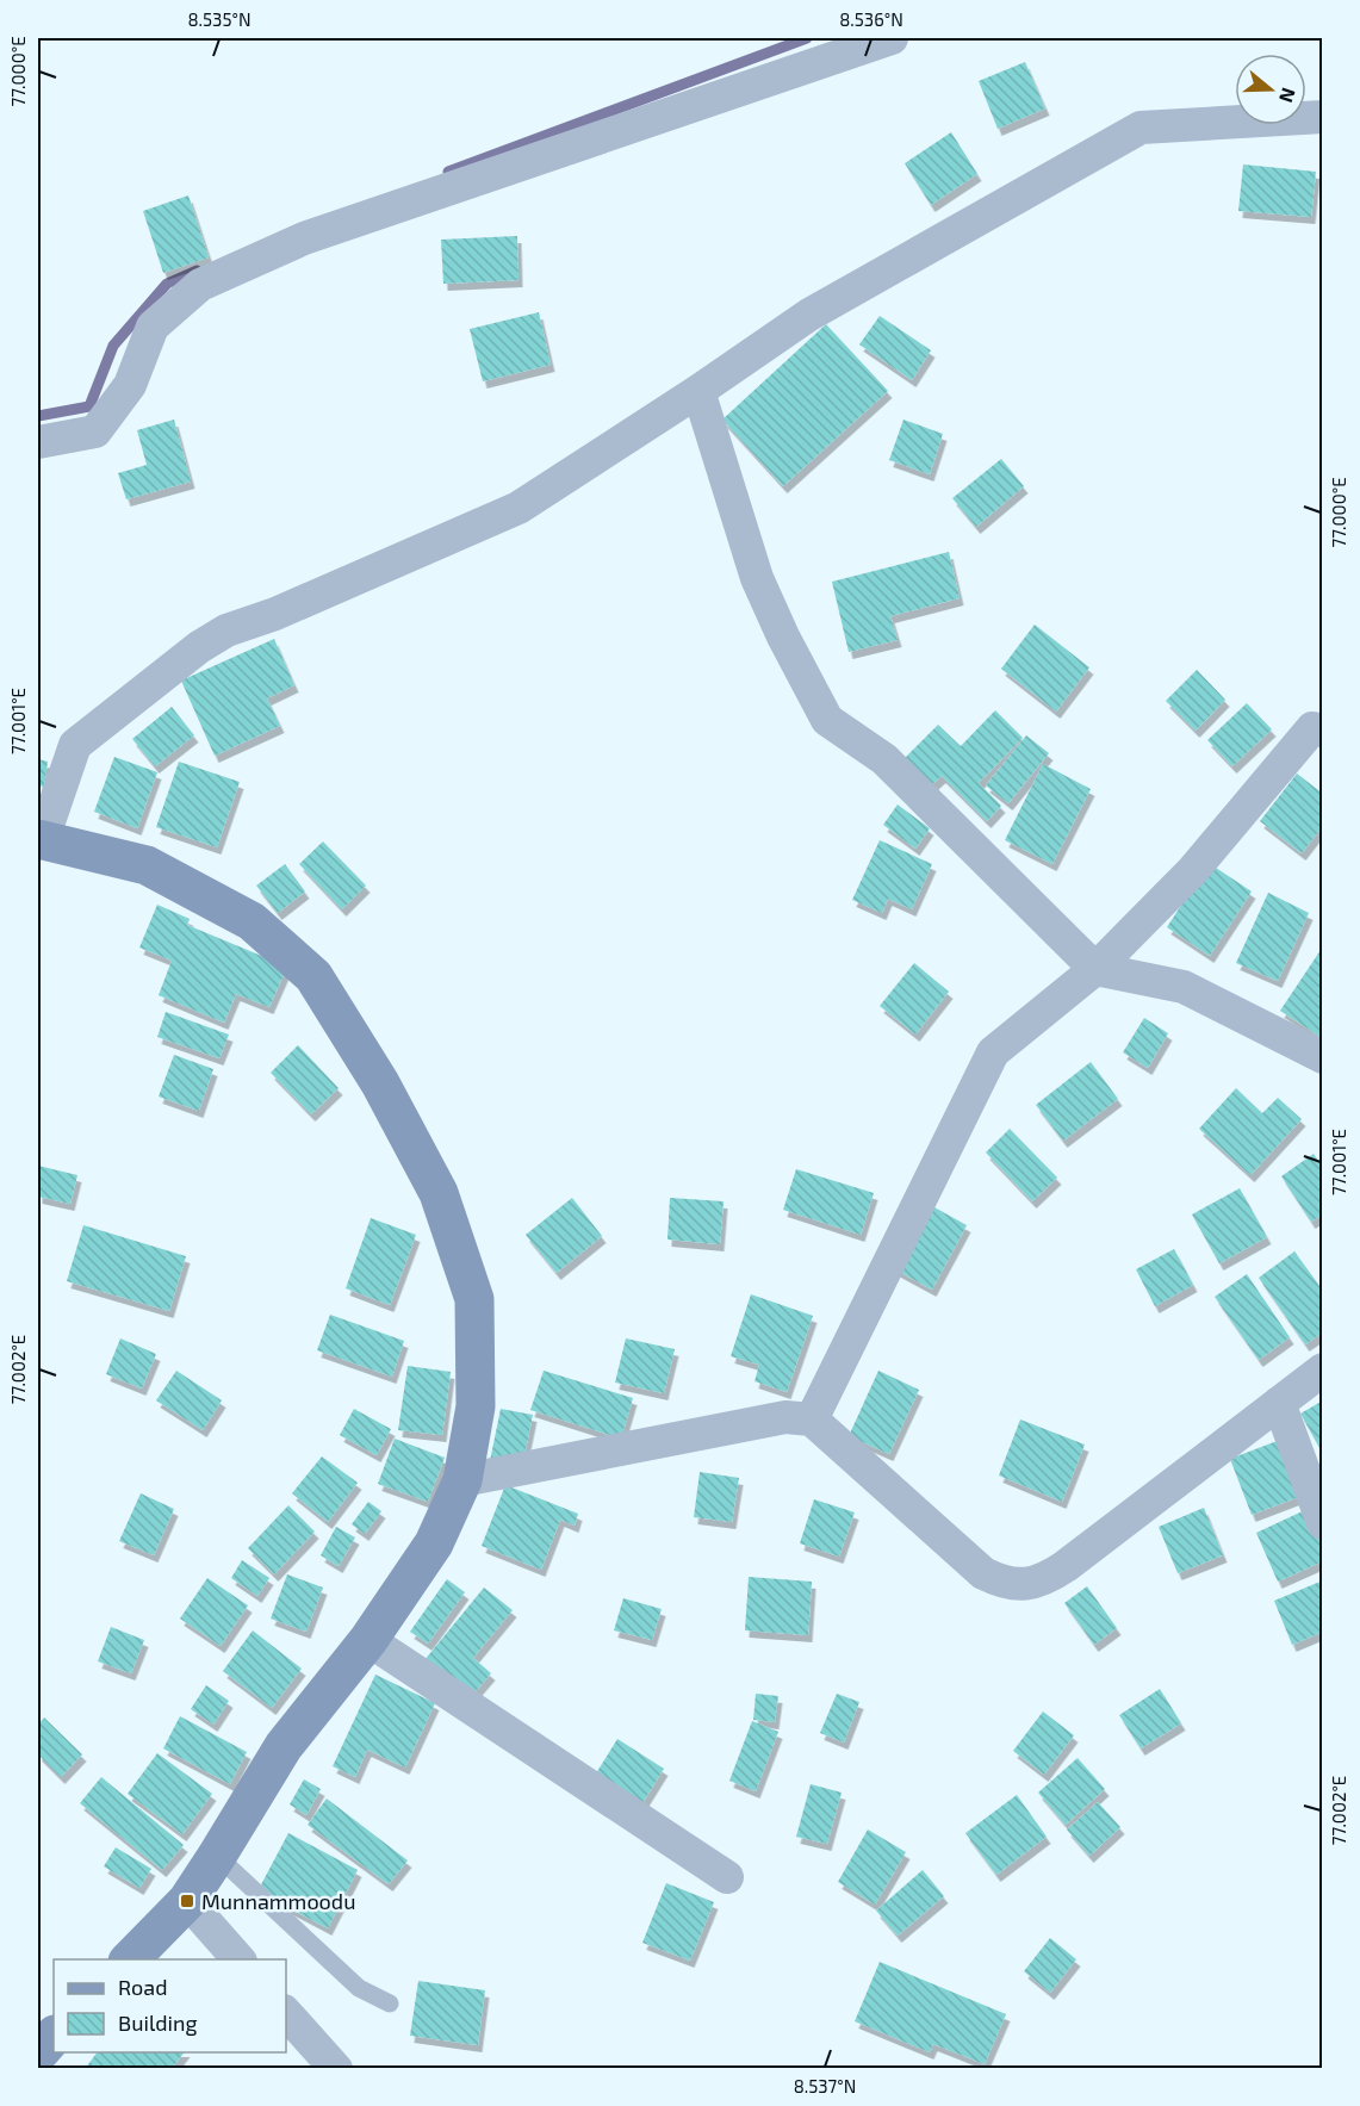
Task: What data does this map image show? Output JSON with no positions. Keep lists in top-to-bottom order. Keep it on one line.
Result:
{"places":{"transit":["Munnammoodu"]},"legend":["Road","Building"],"north":"right","coordinates":["8.535°N","8.536°N","77.000°E","77.001°E","77.002°E","8.537°N"]}
